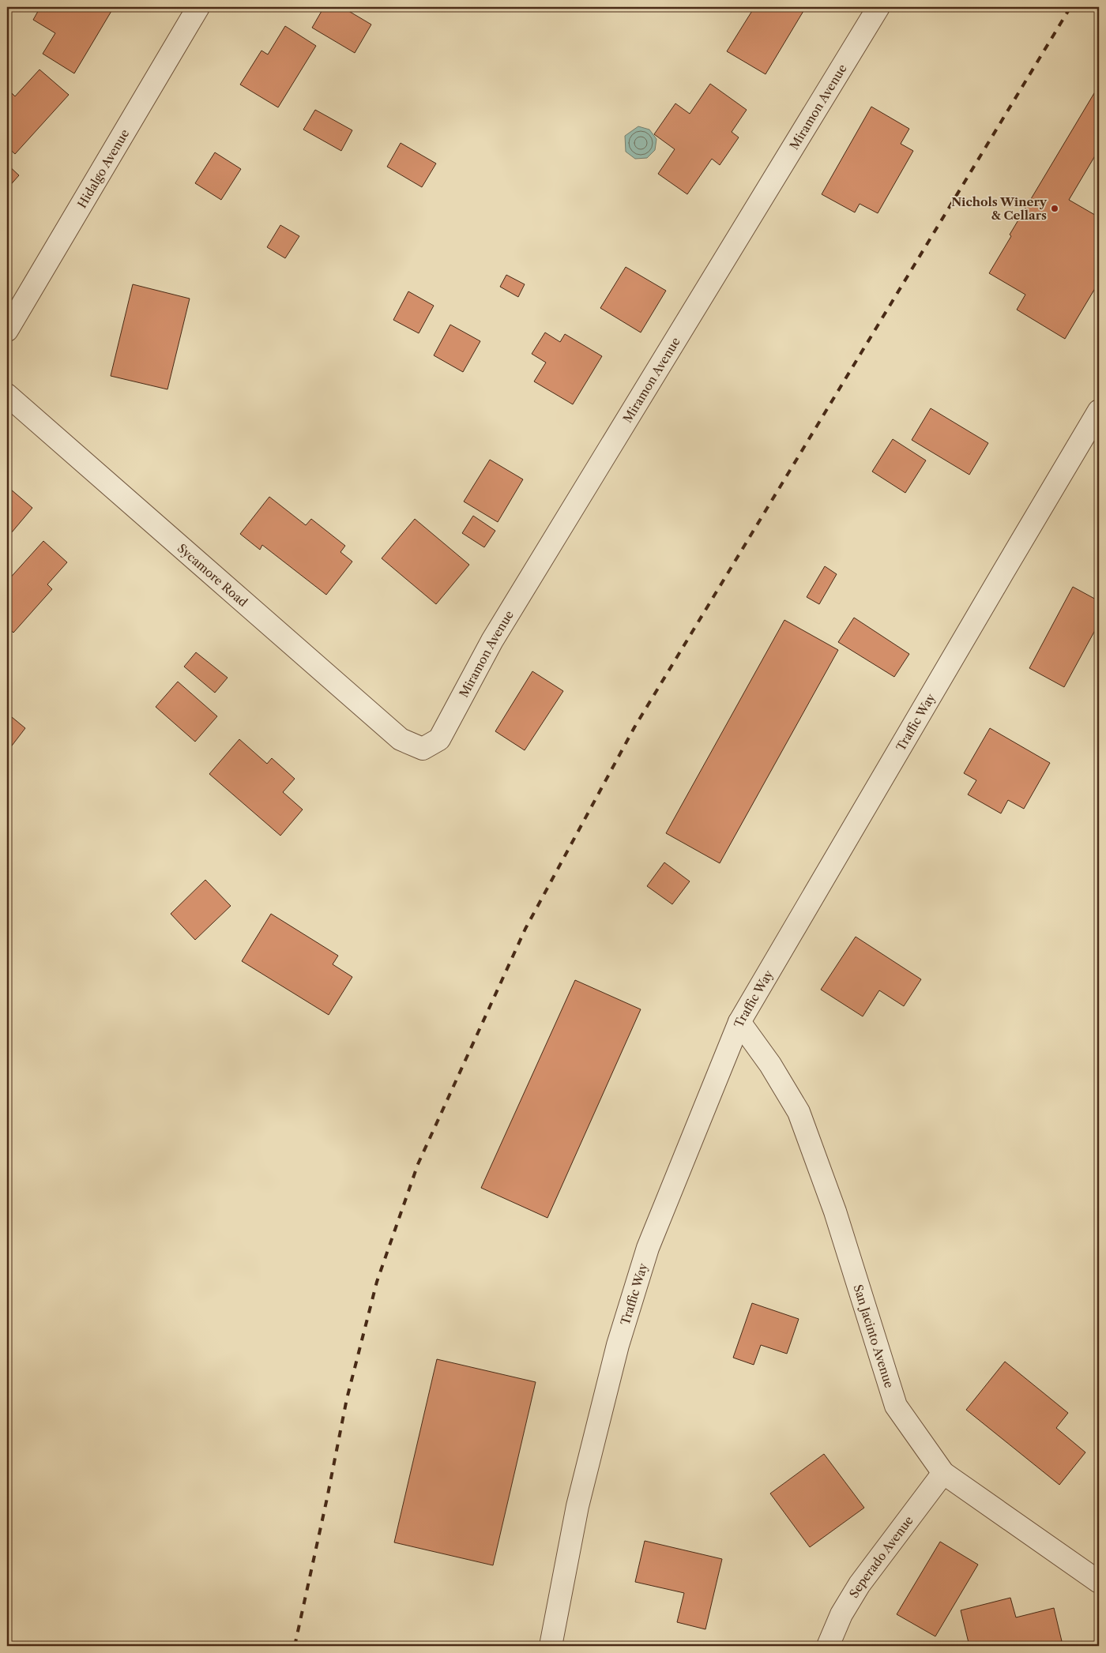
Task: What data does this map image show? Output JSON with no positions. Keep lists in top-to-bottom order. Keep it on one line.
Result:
{"streets":{"street":["Miramon Avenue","Hidalgo Avenue","Sycamore Road","Traffic Way","San Jacinto Avenue","Seperado Avenue"]},"crossings":[["Miramon Avenue","Sycamore Road"],["Traffic Way","San Jacinto Avenue"],["San Jacinto Avenue","Seperado Avenue"]],"places":["Nichols Winery & Cellars"]}
